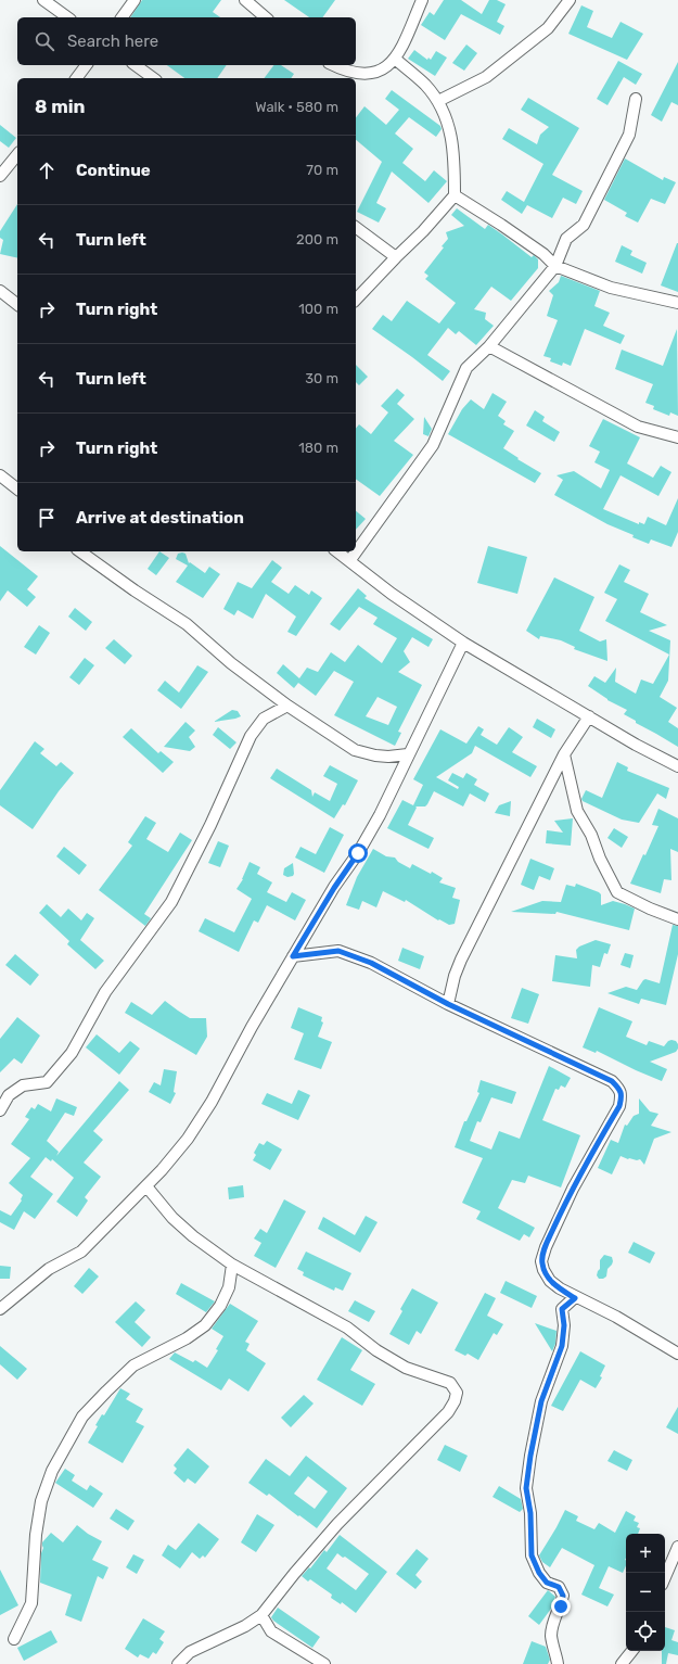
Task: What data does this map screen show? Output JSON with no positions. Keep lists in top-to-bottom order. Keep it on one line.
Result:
{"page":{"search":"Search here","heading":["8 min","Walk · 580 m"],"list":[["Continue","70 m"],["Turn left","200 m"],["Turn right","100 m"],["Turn left","30 m"],["Turn right","180 m"],"Arrive at destination"],"map_buttons":["+","−"]}}
